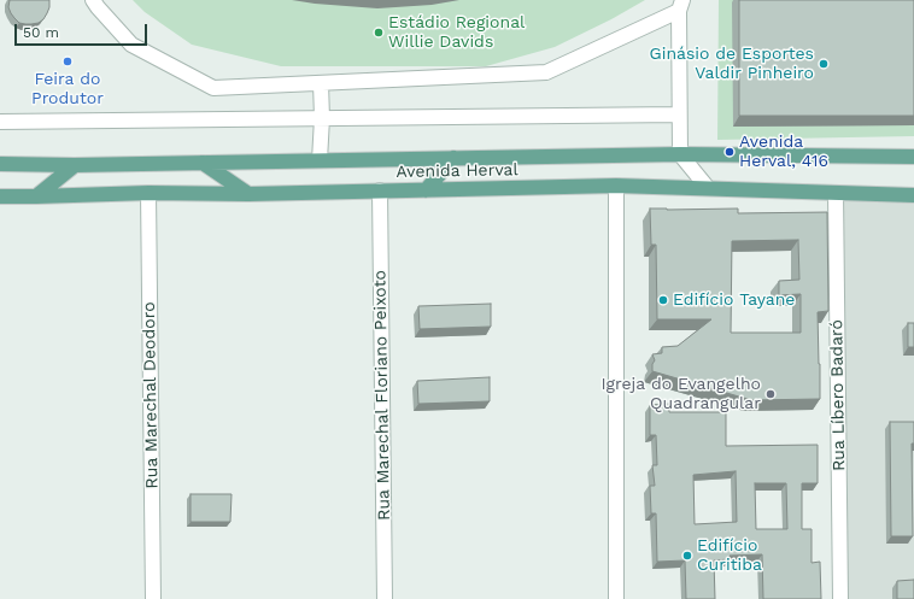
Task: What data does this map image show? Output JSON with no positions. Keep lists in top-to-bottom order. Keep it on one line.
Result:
{"streets":{"main road":["Avenida Herval"],"street":["Rua Marechal Deodoro","Rua Marechal Floriano Peixoto","Rua Líbero Badaró"]},"crossings":[["Avenida Herval","Rua Marechal Deodoro"],["Avenida Herval","Rua Marechal Floriano Peixoto"],["Avenida Herval","Rua Líbero Badaró"]],"places":["Estádio Regional Willie Davids","Feira do Produtor","Ginásio de Esportes Valdir Pinheiro","Avenida Herval, 416","Edifício Tayane","Igreja do Evangelho Quadrangular","Edifício Curitiba"],"scale_bar":"50 m"}
